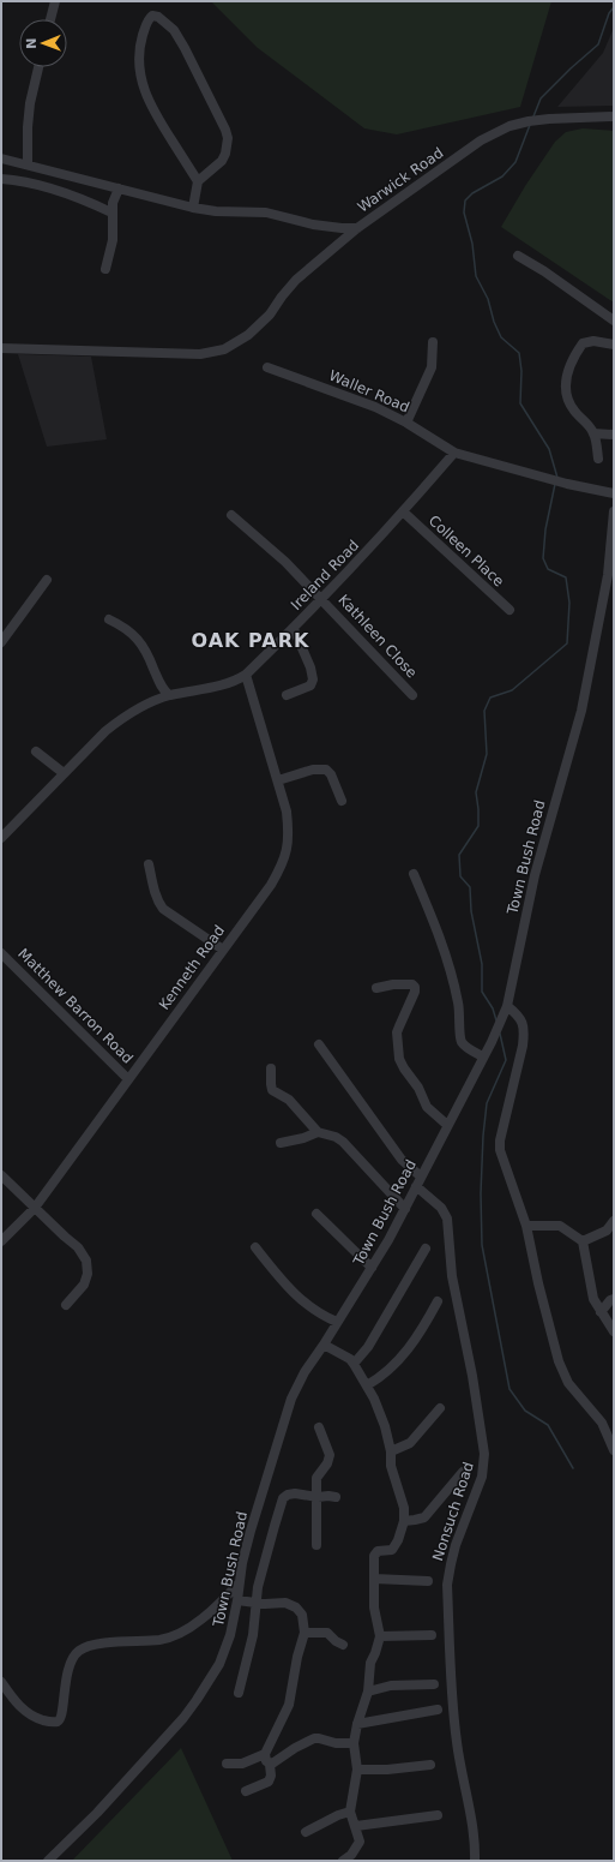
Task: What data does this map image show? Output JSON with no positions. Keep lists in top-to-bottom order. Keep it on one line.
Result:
{"streets":{"street":["Warwick Road","Waller Road","Colleen Place","Ireland Road","Kathleen Close","Town Bush Road","Kenneth Road","Matthew Barron Road","Nonsuch Road"]},"crossings":[["Waller Road","Ireland Road"],["Colleen Place","Ireland Road"],["Ireland Road","Kathleen Close"],["Ireland Road","Kenneth Road"],["Town Bush Road","Nonsuch Road"],["Kenneth Road","Matthew Barron Road"]],"districts":["OAK PARK"],"north":"left"}
